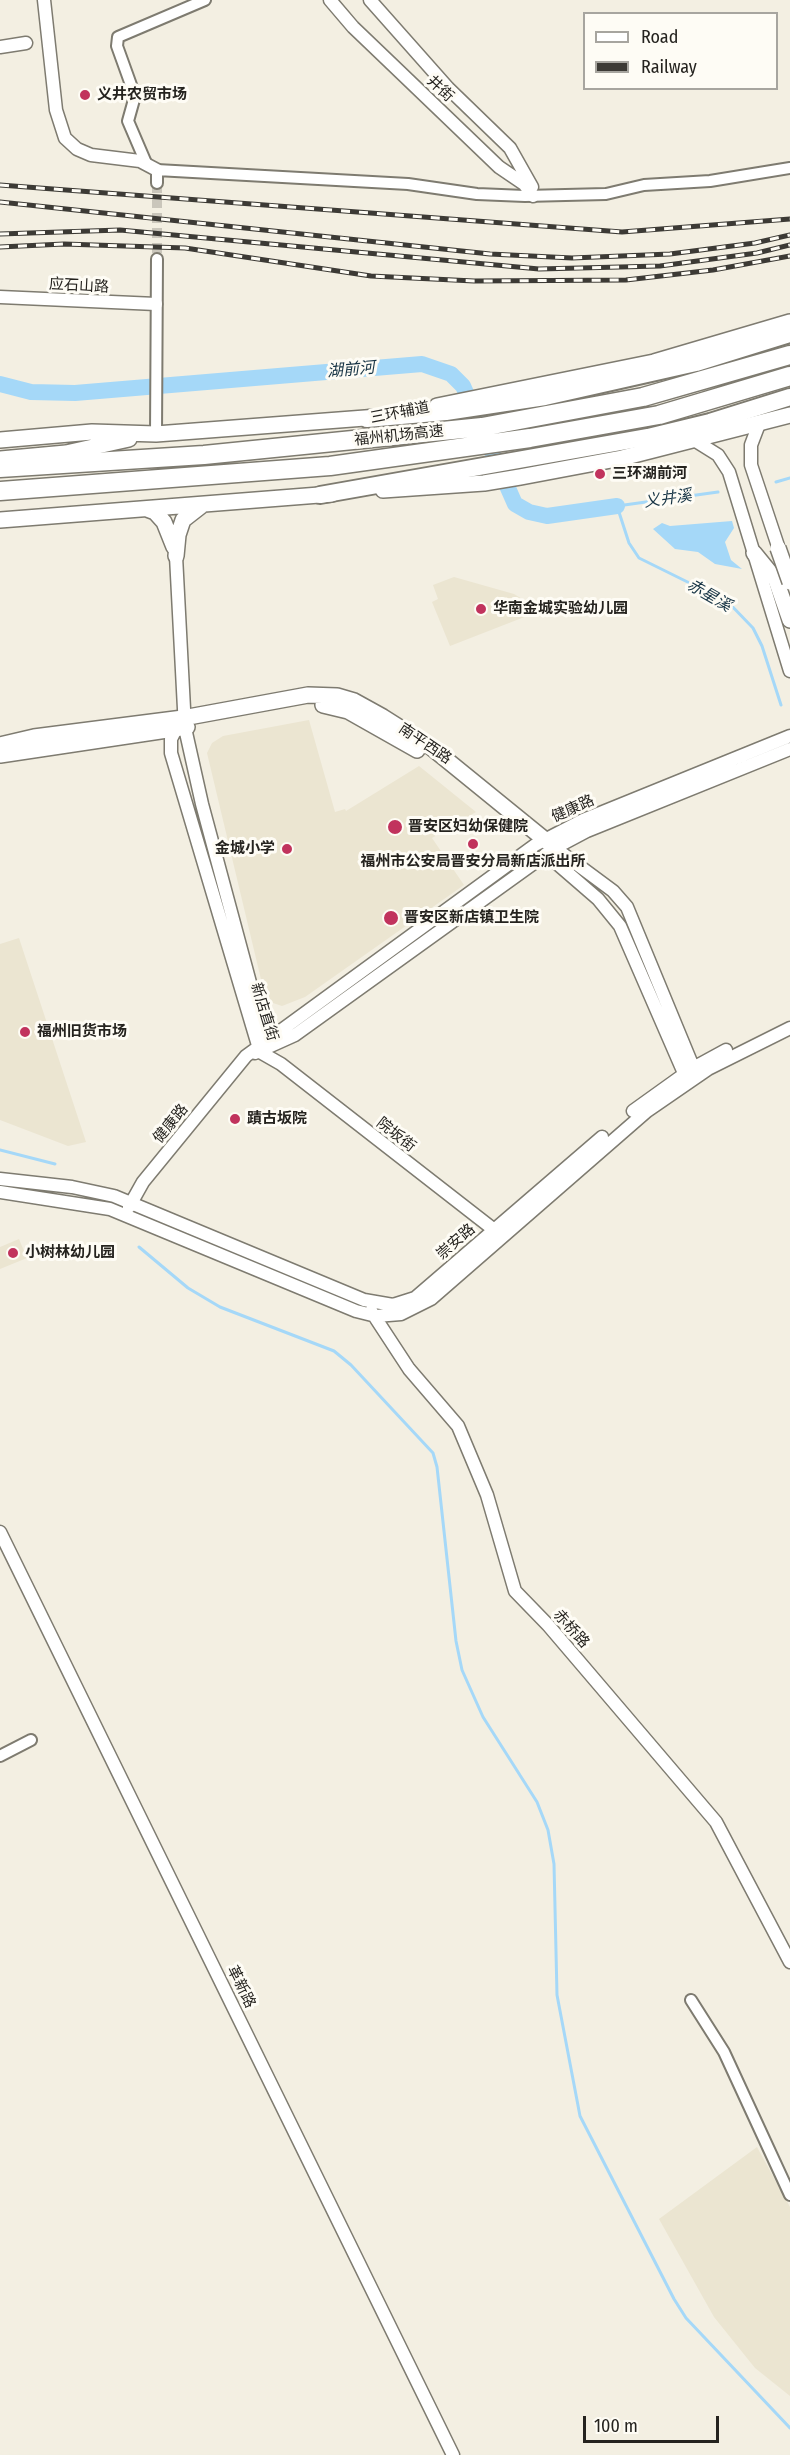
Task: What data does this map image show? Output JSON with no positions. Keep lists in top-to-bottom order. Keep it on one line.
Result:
{"streets":{"highway":["福州机场高速"],"main road":["三环辅道","南平西路"],"street":["井街","应石山路","健康路","新店直街","院坂街","崇安路","赤桥路","革新路"]},"crossings":[["南平西路","健康路"],["南平西路","新店直街"],["南平西路","崇安路"],["健康路","新店直街"],["健康路","崇安路"],["新店直街","院坂街"],["院坂街","崇安路"],["崇安路","赤桥路"]],"water":["湖前河","义井溪","赤星溪"],"places":["义井农贸市场","三环湖前河","华南金城实验幼儿园","晋安区妇幼保健院","福州市公安局晋安分局新店派出所","金城小学","晋安区新店镇卫生院","福州旧货市场","蹟古坂院","小树林幼儿园"],"legend":["Road","Railway"],"scale_bar":"100 m"}
